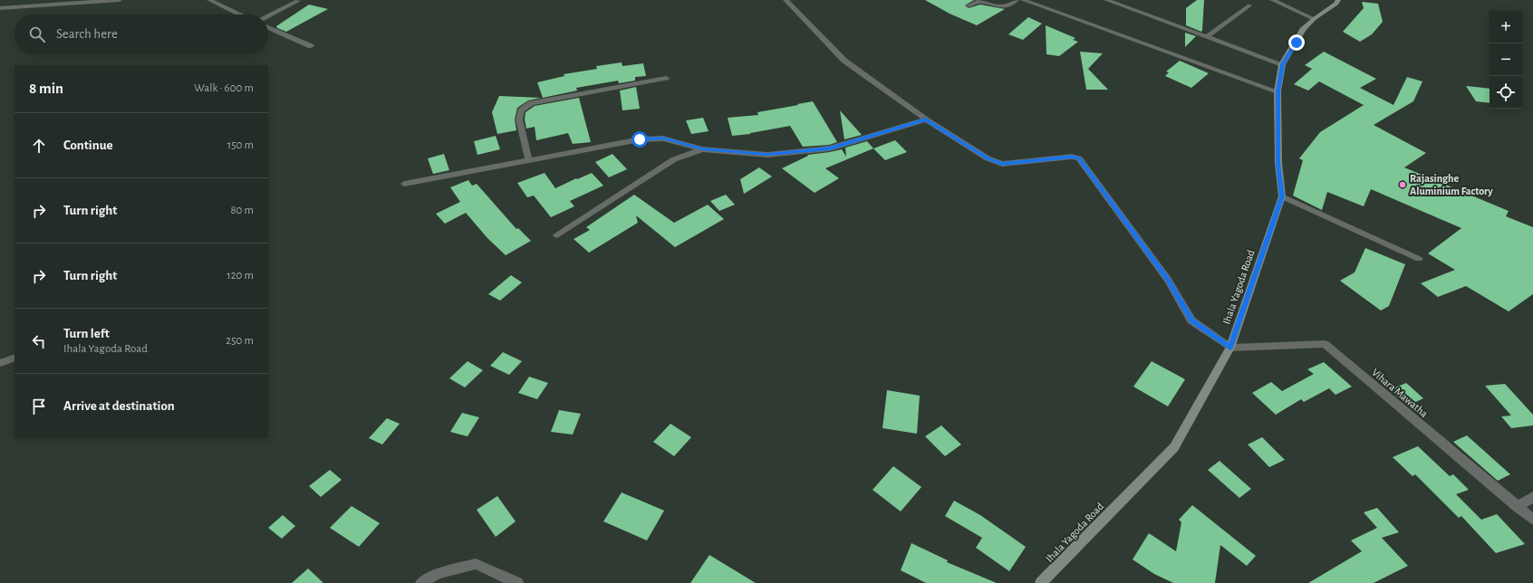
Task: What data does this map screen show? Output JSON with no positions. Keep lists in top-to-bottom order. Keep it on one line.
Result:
{"streets":{"street":["Ihala Yagoda Road","Vihara Mawatha"]},"crossings":[["Ihala Yagoda Road","Vihara Mawatha"]],"places":["Rajasinghe Aluminium Factory"],"page":{"map_buttons":["+","−"],"search":"Search here","heading":["8 min","Walk · 600 m"],"list":[["Continue","150 m"],["Turn right","80 m"],["Turn right","120 m"],["Turn left","Ihala Yagoda Road","250 m"],"Arrive at destination"]}}
